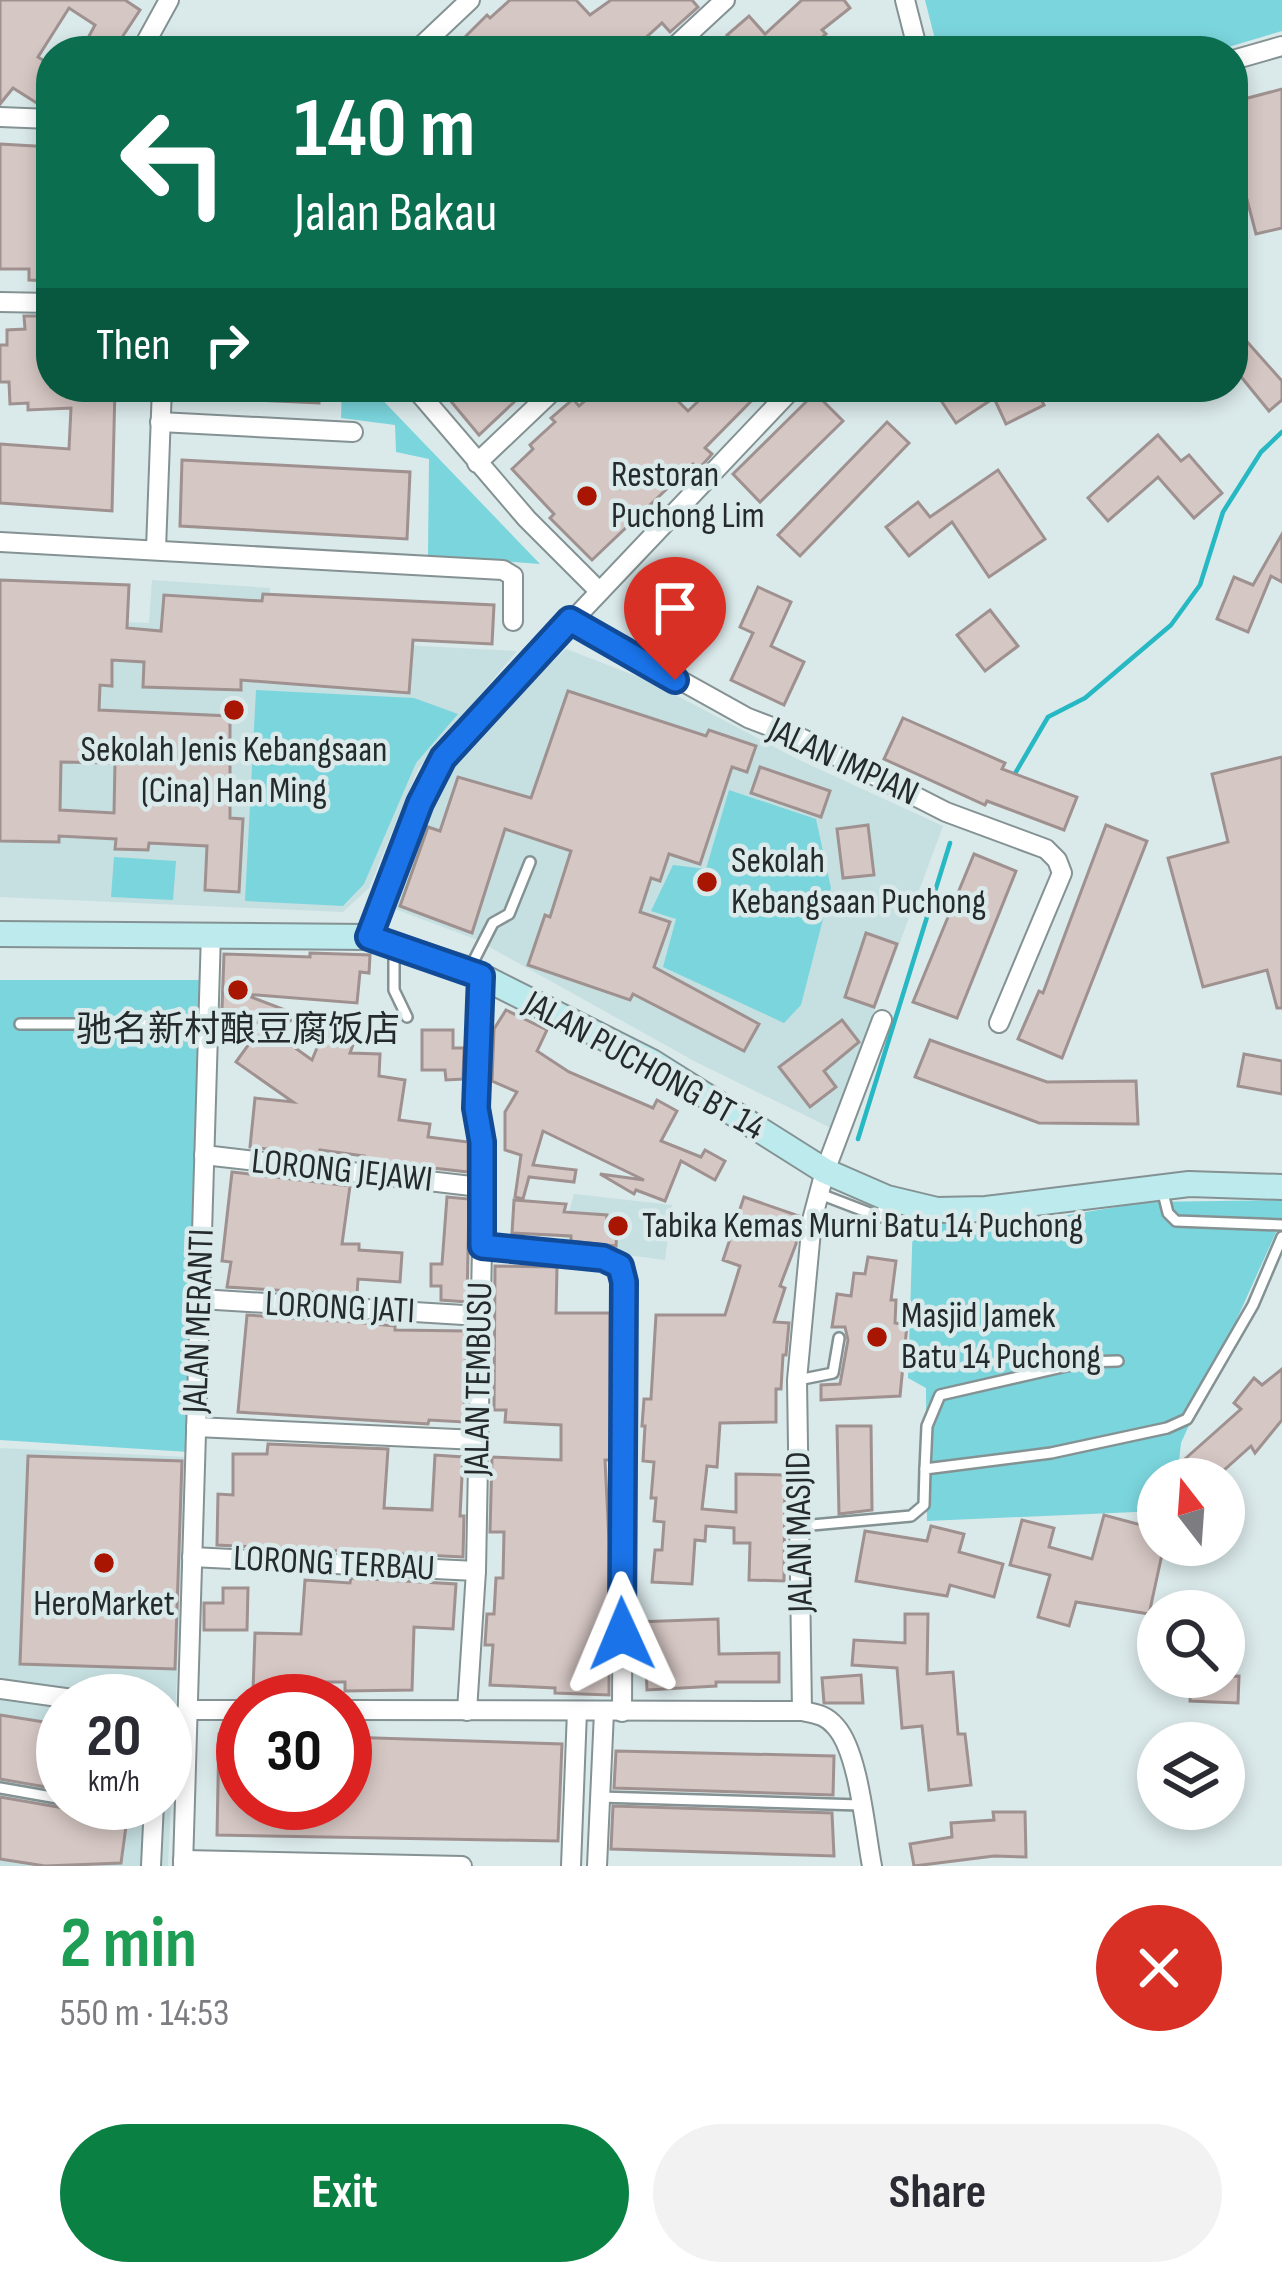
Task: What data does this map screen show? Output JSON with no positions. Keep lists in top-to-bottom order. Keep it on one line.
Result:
{"streets":{"street":["JALAN IMPIAN","JALAN PUCHONG BT 14","LORONG JEJAWI","LORONG JATI","JALAN MERANTI","JALAN TEMBUSU","JALAN MASJID","LORONG TERBAU"]},"crossings":[["JALAN PUCHONG BT 14","JALAN MERANTI"],["JALAN PUCHONG BT 14","JALAN TEMBUSU"],["JALAN PUCHONG BT 14","JALAN MASJID"],["LORONG JEJAWI","JALAN MERANTI"],["LORONG JEJAWI","JALAN TEMBUSU"],["LORONG JATI","JALAN MERANTI"],["LORONG JATI","JALAN TEMBUSU"],["JALAN MERANTI","LORONG TERBAU"],["JALAN TEMBUSU","LORONG TERBAU"]],"places":["Restoran Puchong Lim","Sekolah Jenis Kebangsaan (Cina) Han Ming","Sekolah Kebangsaan Puchong","驰名新村酿豆腐饭店","Tabika Kemas Murni Batu 14 Puchong","Masjid Jamek Batu 14 Puchong","HeroMarket"],"north":"top","page":{"turn":["140 m","Jalan Bakau"],"then":"Then","speed":"20 km/h","limit":"30","heading":["2 min","550 m · 14:53"],"buttons":["Exit","Share"]}}
